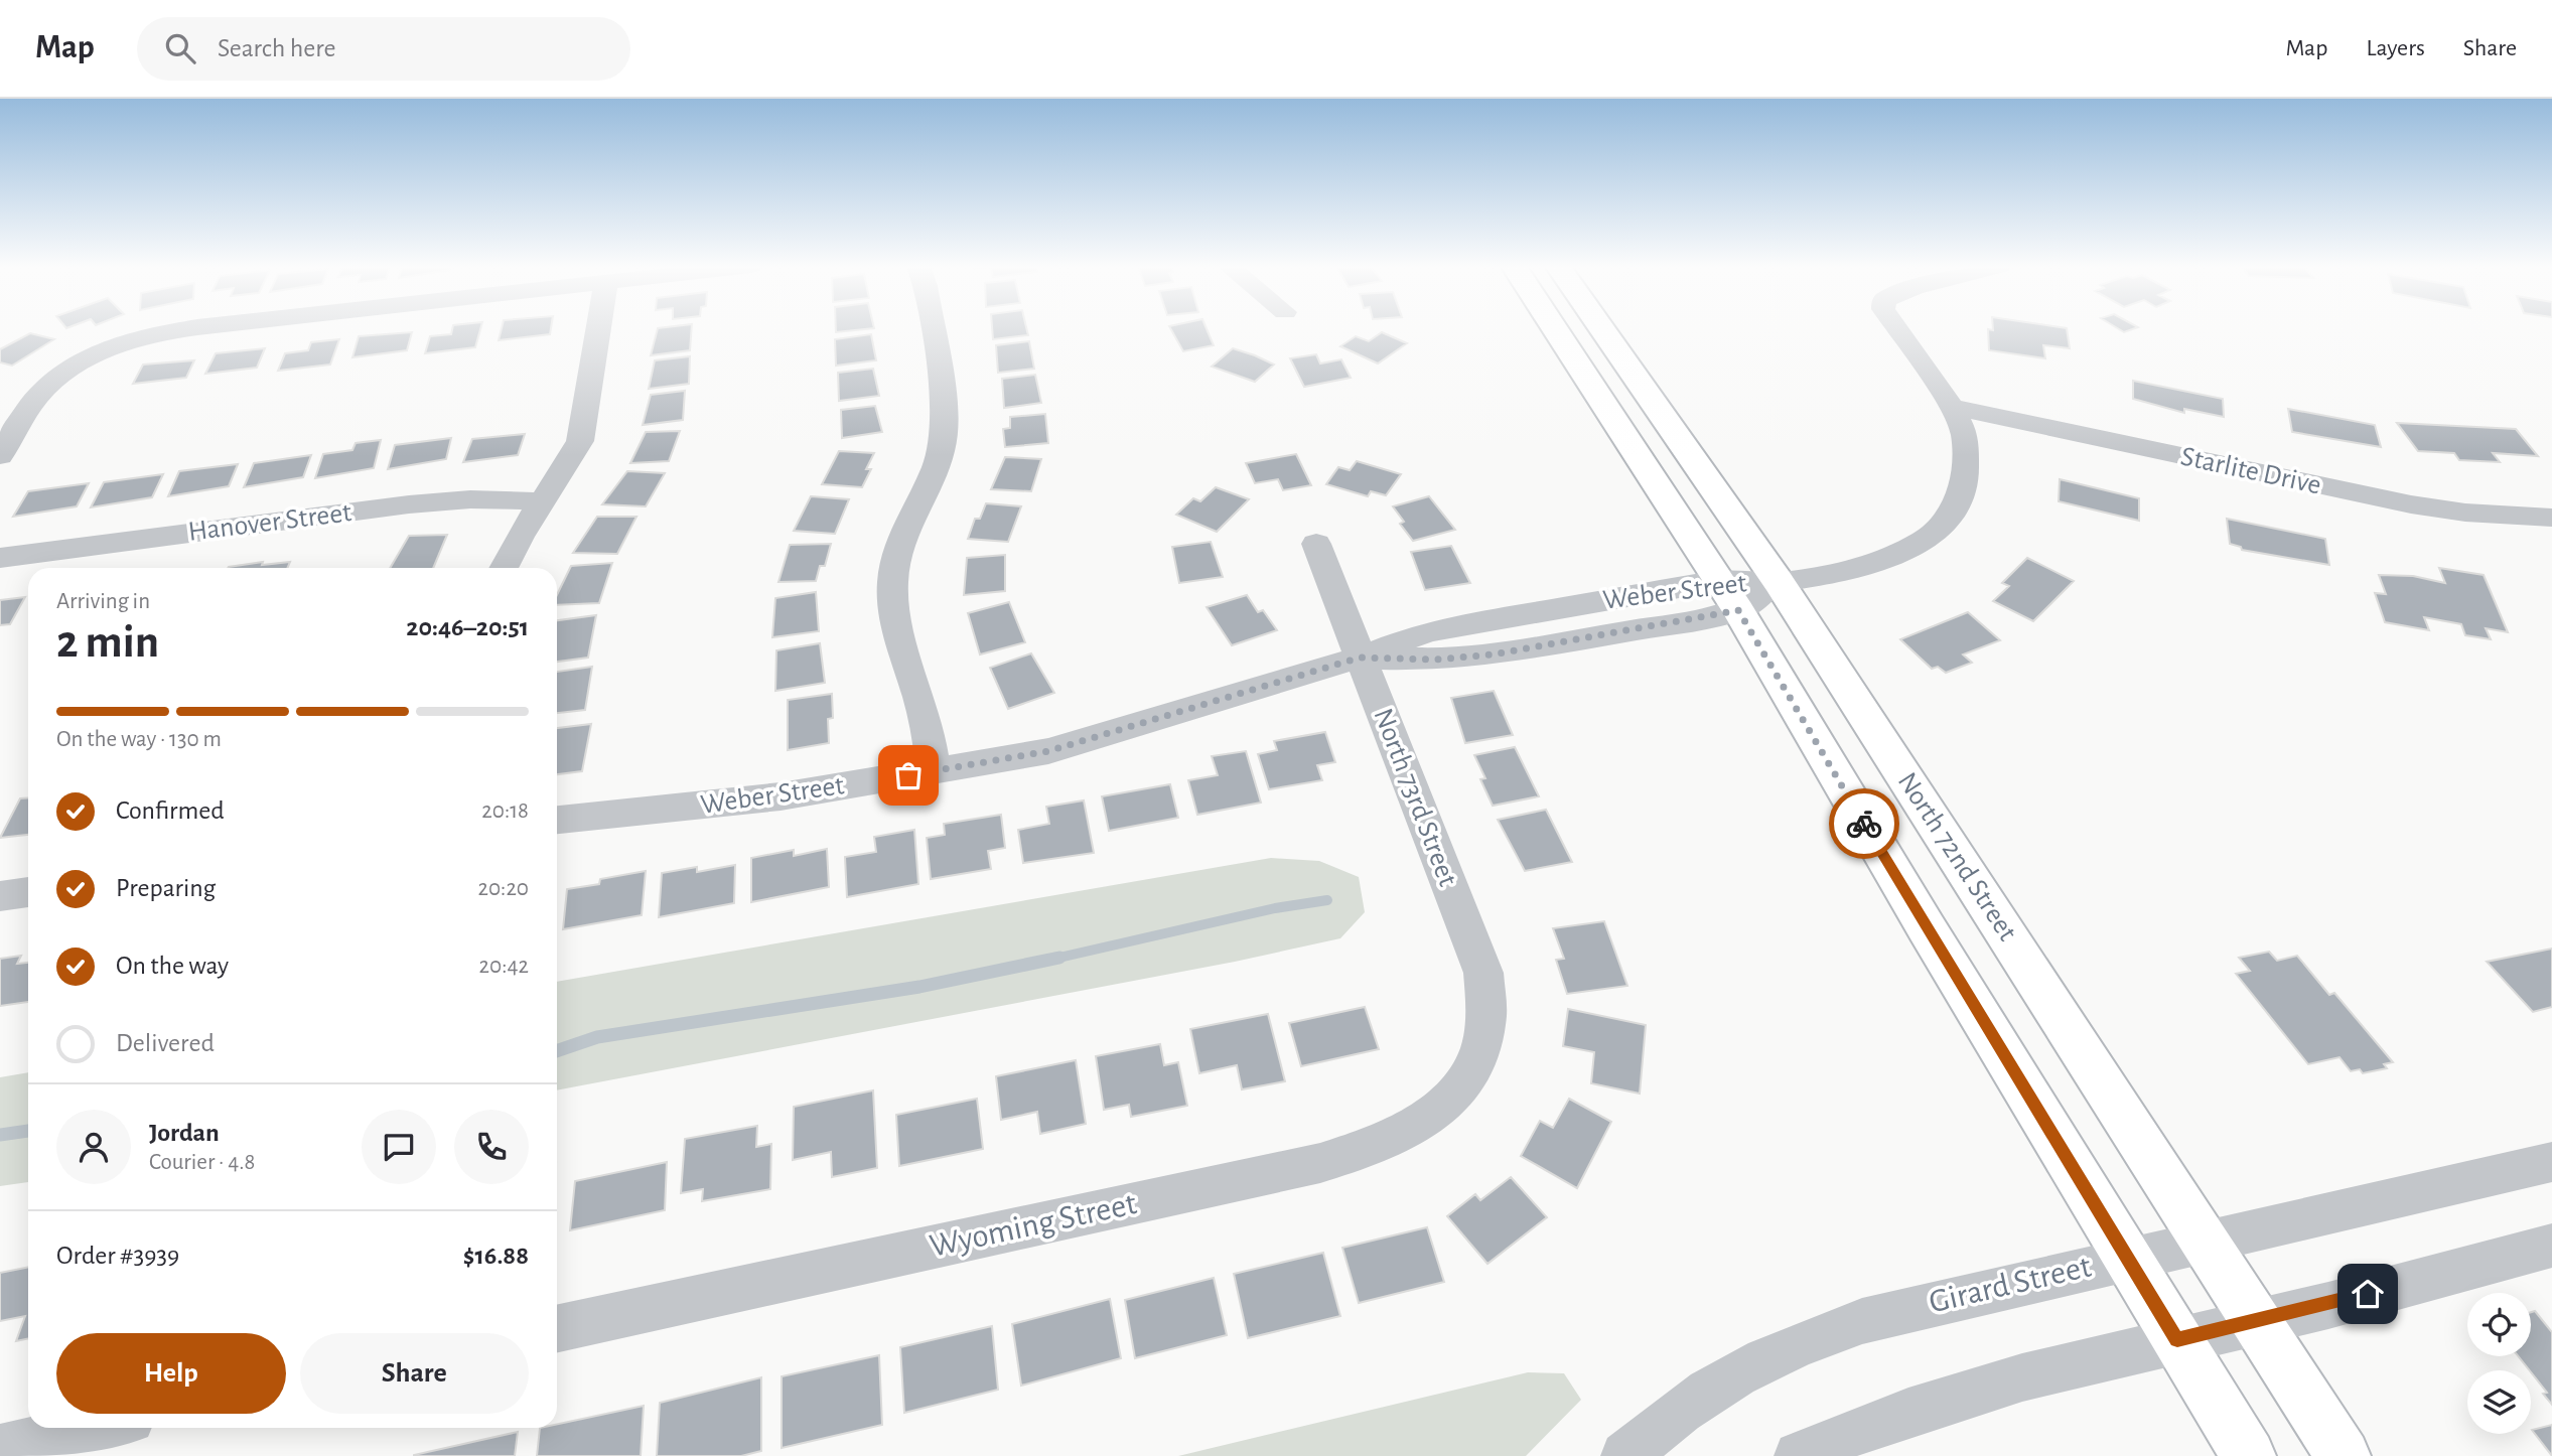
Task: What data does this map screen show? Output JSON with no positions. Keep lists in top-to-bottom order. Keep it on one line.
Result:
{"streets":{"main road":["North 72nd Street"],"street":["Starlite Drive","Hanover Street","Weber Street","North 73rd Street","Wyoming Street","Girard Street"]},"crossings":[["Weber Street","North 73rd Street"],["Weber Street","North 72nd Street"],["North 73rd Street","Wyoming Street"],["North 72nd Street","Girard Street"]],"page":{"header":"Map","search":"Search here","nav":["Map","Layers","Share"],"heading":["2 min","Arriving in","20:46–20:51"],"panel":["Jordan","Courier · 4.8","Order #3939","$16.88"],"bar":"On the way · 130 m","list":[["Confirmed","20:18"],["Preparing","20:20"],["On the way","20:42"],"Delivered"],"buttons":["Help","Share"]}}
